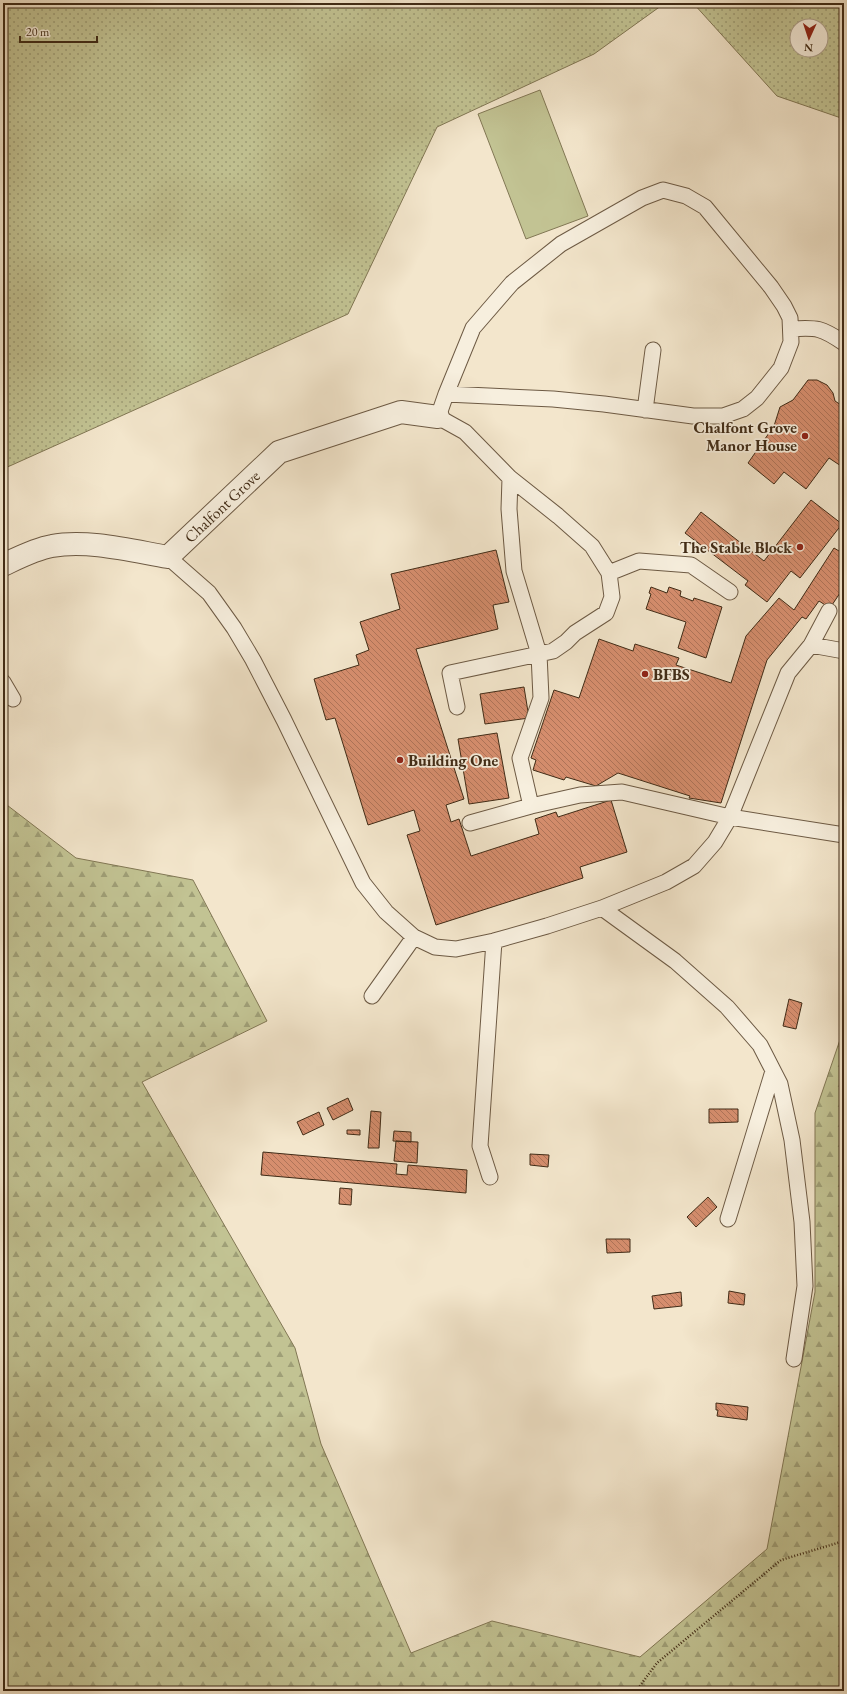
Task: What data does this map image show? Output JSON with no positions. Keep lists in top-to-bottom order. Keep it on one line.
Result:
{"streets":{"street":["Chalfont Grove"]},"places":["Chalfont Grove Manor House","The Stable Block","BFBS","Building One"],"scale_bar":"20 m","north":"bottom"}
